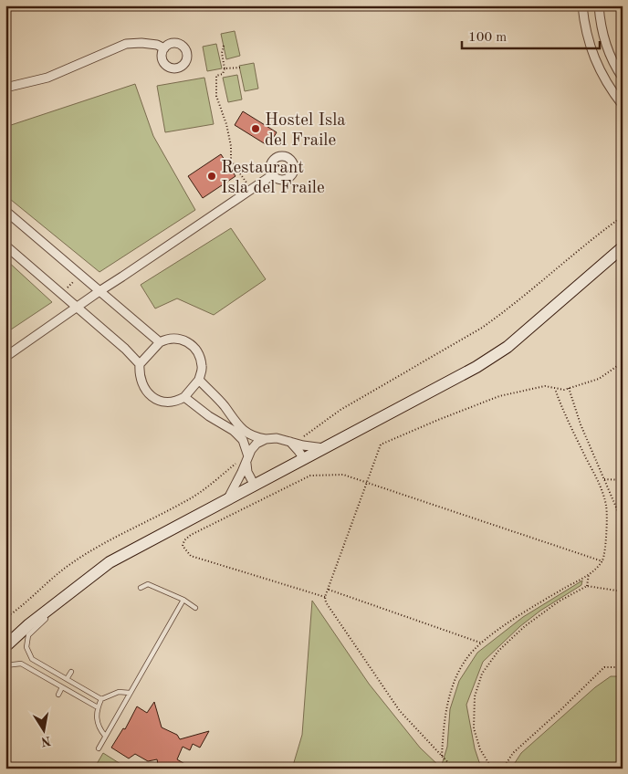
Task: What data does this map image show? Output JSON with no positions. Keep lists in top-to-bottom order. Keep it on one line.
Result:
{"places":["Hostel Isla del Fraile","Restaurant Isla del Fraile"],"scale_bar":"100 m","north":"bottom"}
